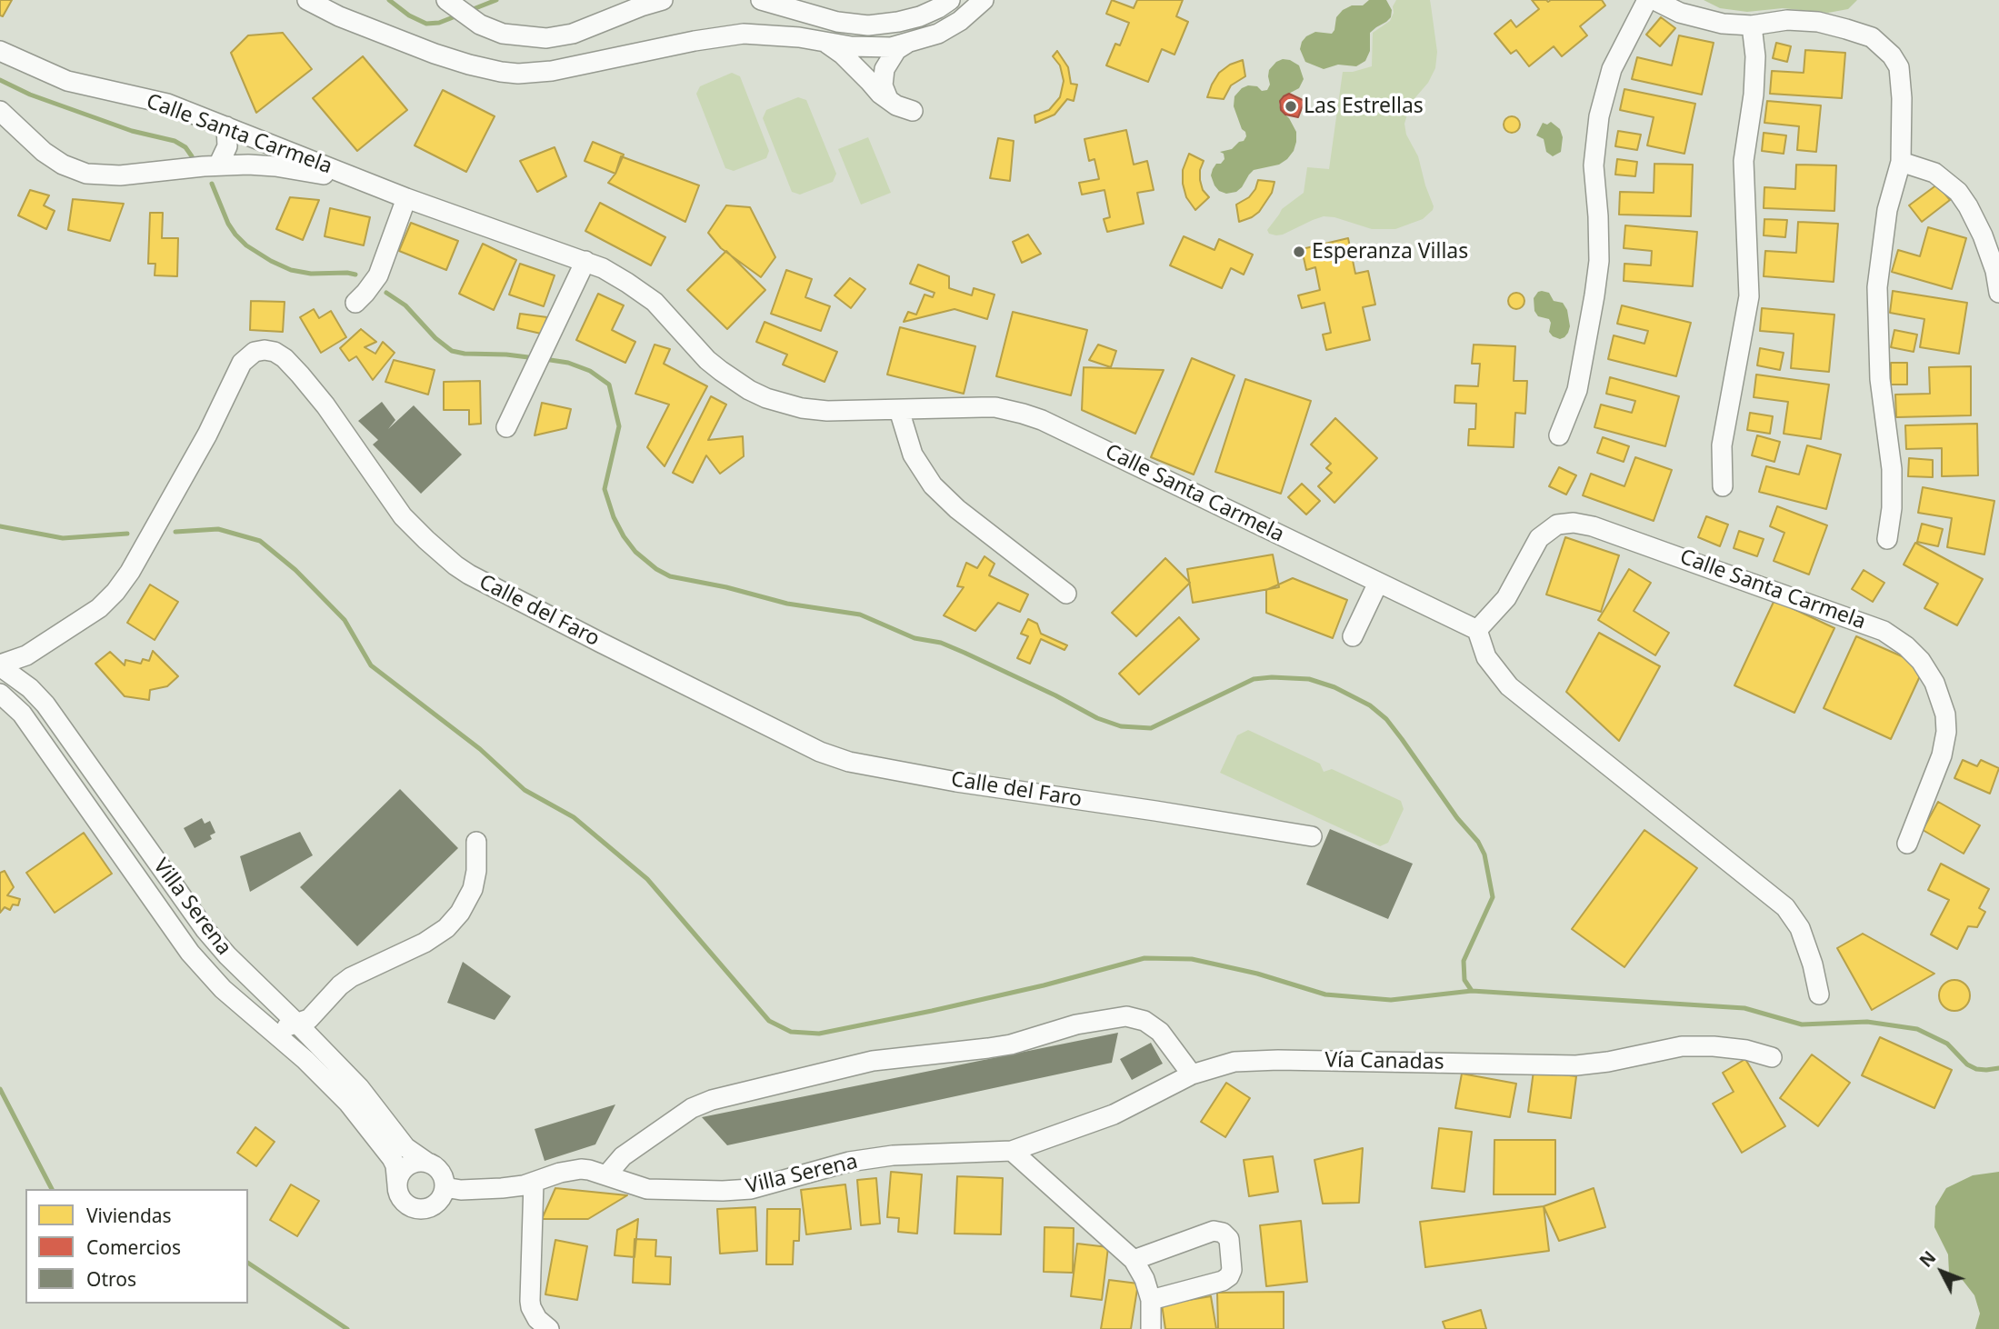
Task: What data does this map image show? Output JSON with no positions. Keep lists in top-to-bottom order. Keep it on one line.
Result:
{"streets":{"street":["Calle Santa Carmela","Calle del Faro","Villa Serena","Vía Canadas"]},"crossings":[["Calle del Faro","Villa Serena"],["Villa Serena","Vía Canadas"]],"places":["Las Estrellas","Esperanza Villas"],"legend":["Viviendas","Comercios","Otros"],"north":"top left"}
